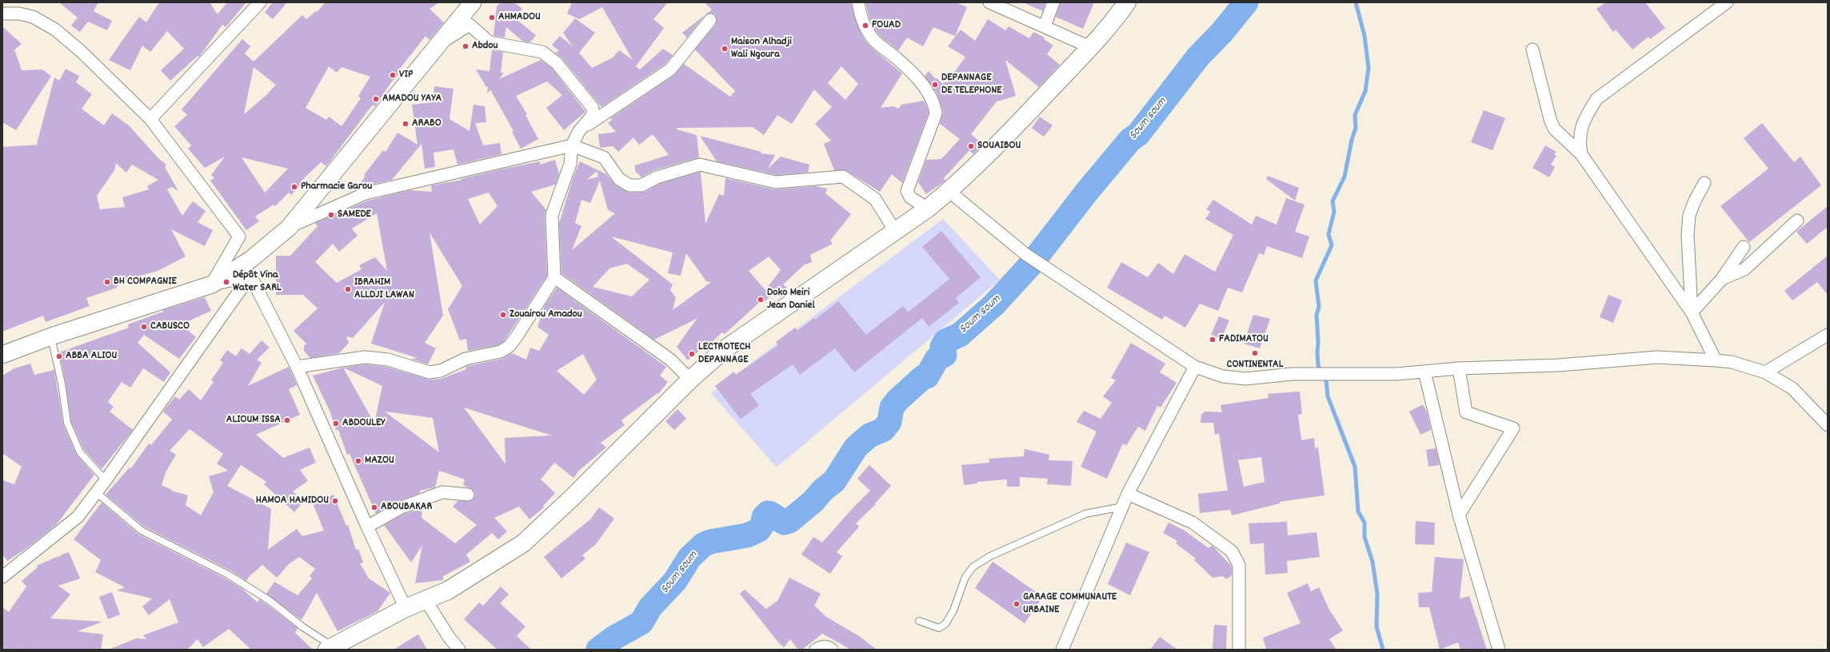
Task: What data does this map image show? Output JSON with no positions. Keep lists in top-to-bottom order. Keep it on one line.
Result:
{"water":["Soum soum"],"places":["AHMADOU","FOUAD","Abdou","Maison Alhadji Wali Ngoura","VIP","DEPANNAGE DE TELEPHONE","AMADOU YAYA","ARABO","SOUAIBOU","Pharmacie Garou","SAMEDE","BH COMPAGNIE","Dépôt Vina Water SARL","IBRAHIM ALLDJI LAWAN","Doko Meiri Jean Daniel","Zouairou Amadou","CABUSCO","FADIMATOU","CONTINENTAL","LECTROTECH DEPANNAGE","ABBA ALIOU","ALIOUM ISSA","ABDOULEY","MAZOU","HAMOA HAMIDOU","ABOUBAKAR","GARAGE COMMUNAUTE URBAINE"]}
